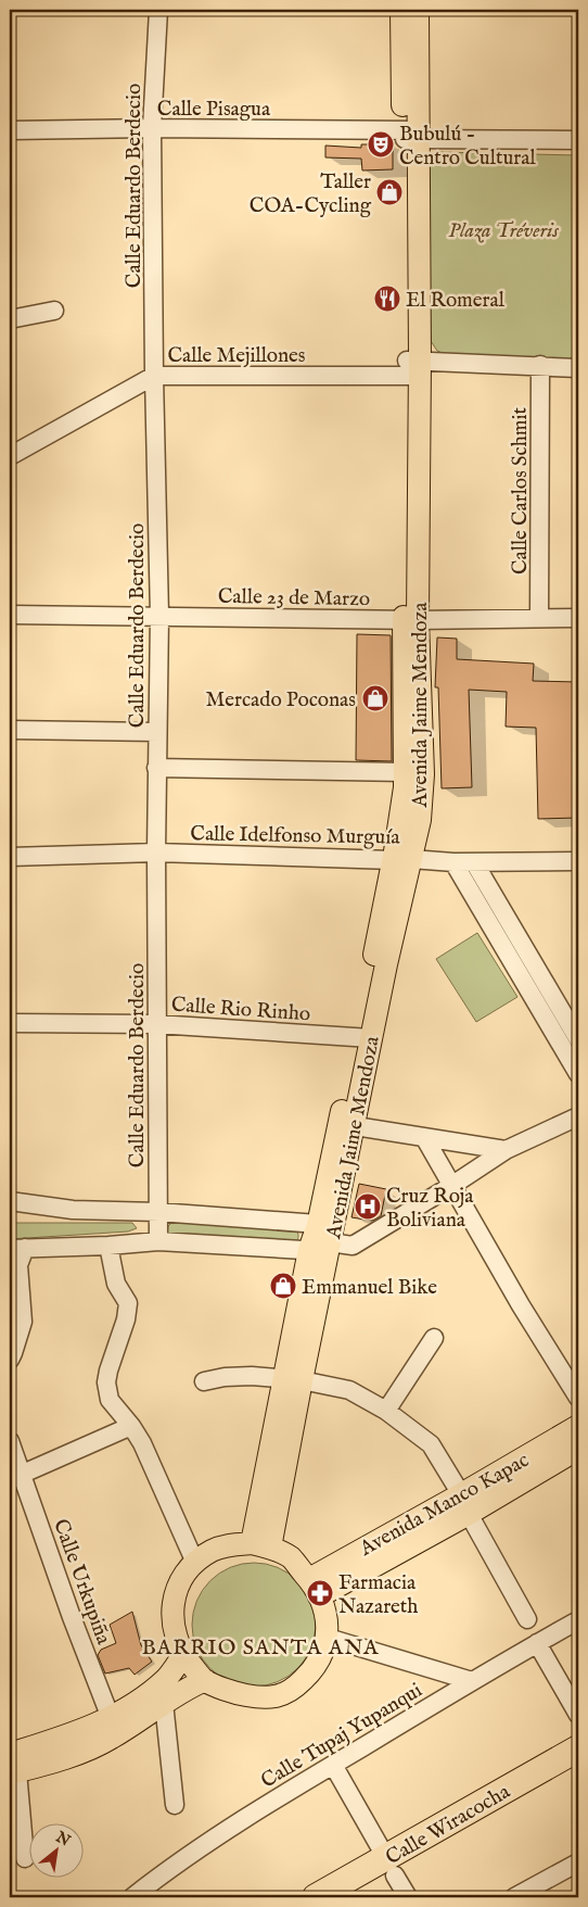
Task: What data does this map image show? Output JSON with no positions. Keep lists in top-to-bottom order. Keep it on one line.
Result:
{"streets":{"highway":["Calle Wiracocha"],"main road":["Avenida Jaime Mendoza","Avenida Manco Kapac"],"street":["Calle Pisagua","Calle Eduardo Berdecio","Calle Mejillones","Calle Carlos Schmit","Calle 23 de Marzo","Calle Idelfonso Murguía","Calle Rio Rinho","Calle Urkupiña","Calle Tupaj Yupanqui"]},"crossings":[["Calle Pisagua","Calle Eduardo Berdecio"],["Calle Pisagua","Avenida Jaime Mendoza"],["Calle Eduardo Berdecio","Calle Mejillones"],["Calle Eduardo Berdecio","Calle 23 de Marzo"],["Calle Eduardo Berdecio","Calle Idelfonso Murguía"],["Calle Eduardo Berdecio","Calle Rio Rinho"],["Calle Mejillones","Calle Carlos Schmit"],["Calle Mejillones","Avenida Jaime Mendoza"],["Calle Carlos Schmit","Calle 23 de Marzo"],["Calle 23 de Marzo","Avenida Jaime Mendoza"],["Avenida Jaime Mendoza","Calle Idelfonso Murguía"],["Avenida Jaime Mendoza","Calle Rio Rinho"],["Avenida Jaime Mendoza","Avenida Manco Kapac"]],"districts":["BARRIO SANTA ANA"],"parks":["Plaza Tréveris"],"places":{"theatre":["Bubulú - Centro Cultural"],"shop":["Taller COA-Cycling","Mercado Poconas","Emmanuel Bike"],"restaurant":["El Romeral"],"hospital":["Cruz Roja Boliviana"],"pharmacy":["Farmacia Nazareth"]},"north":"top right"}
